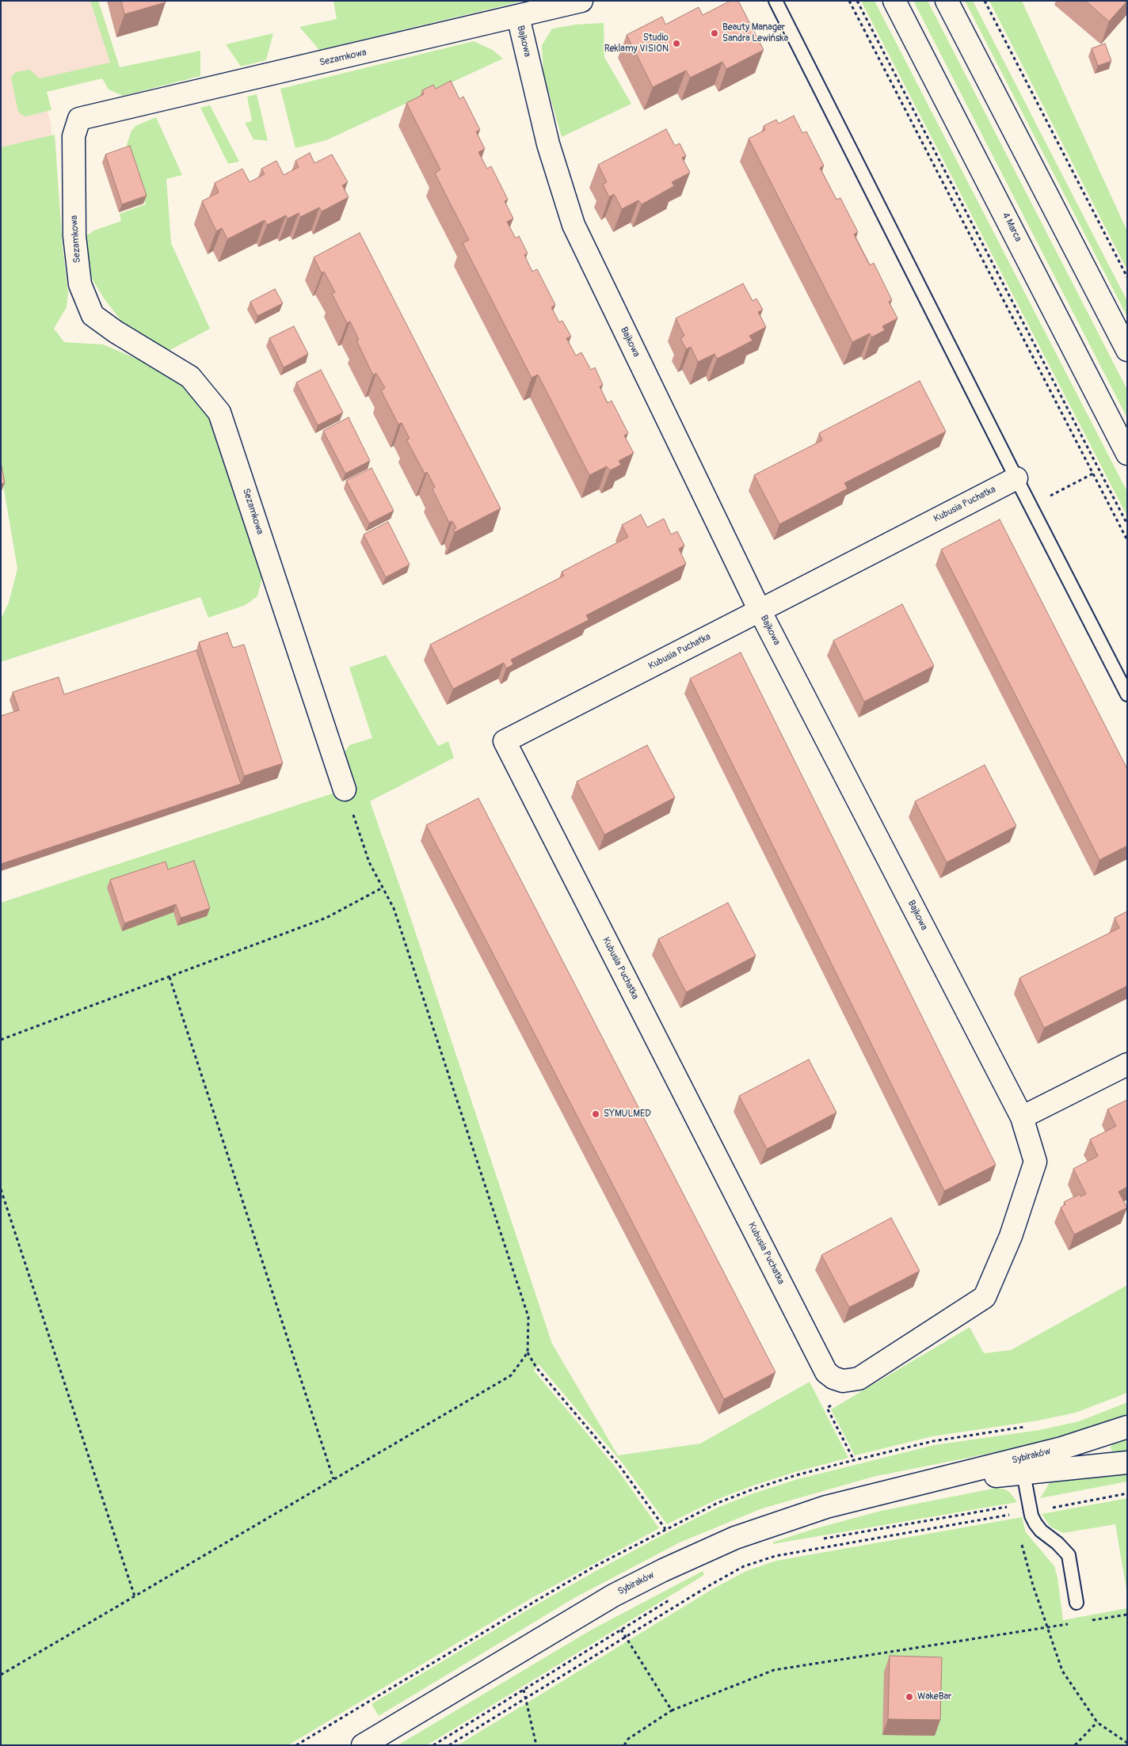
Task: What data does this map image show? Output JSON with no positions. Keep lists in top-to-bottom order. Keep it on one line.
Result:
{"streets":{"street":["Bajkowa","Sezamkowa","4 Marca","Kubusia Puchatka","Sybiraków"]},"crossings":[["Bajkowa","Sezamkowa"],["Bajkowa","Kubusia Puchatka"]],"places":["Beauty Manager Sandra Lewińska","Studio Reklamy VISION","SYMULMED","WakeBar"]}
